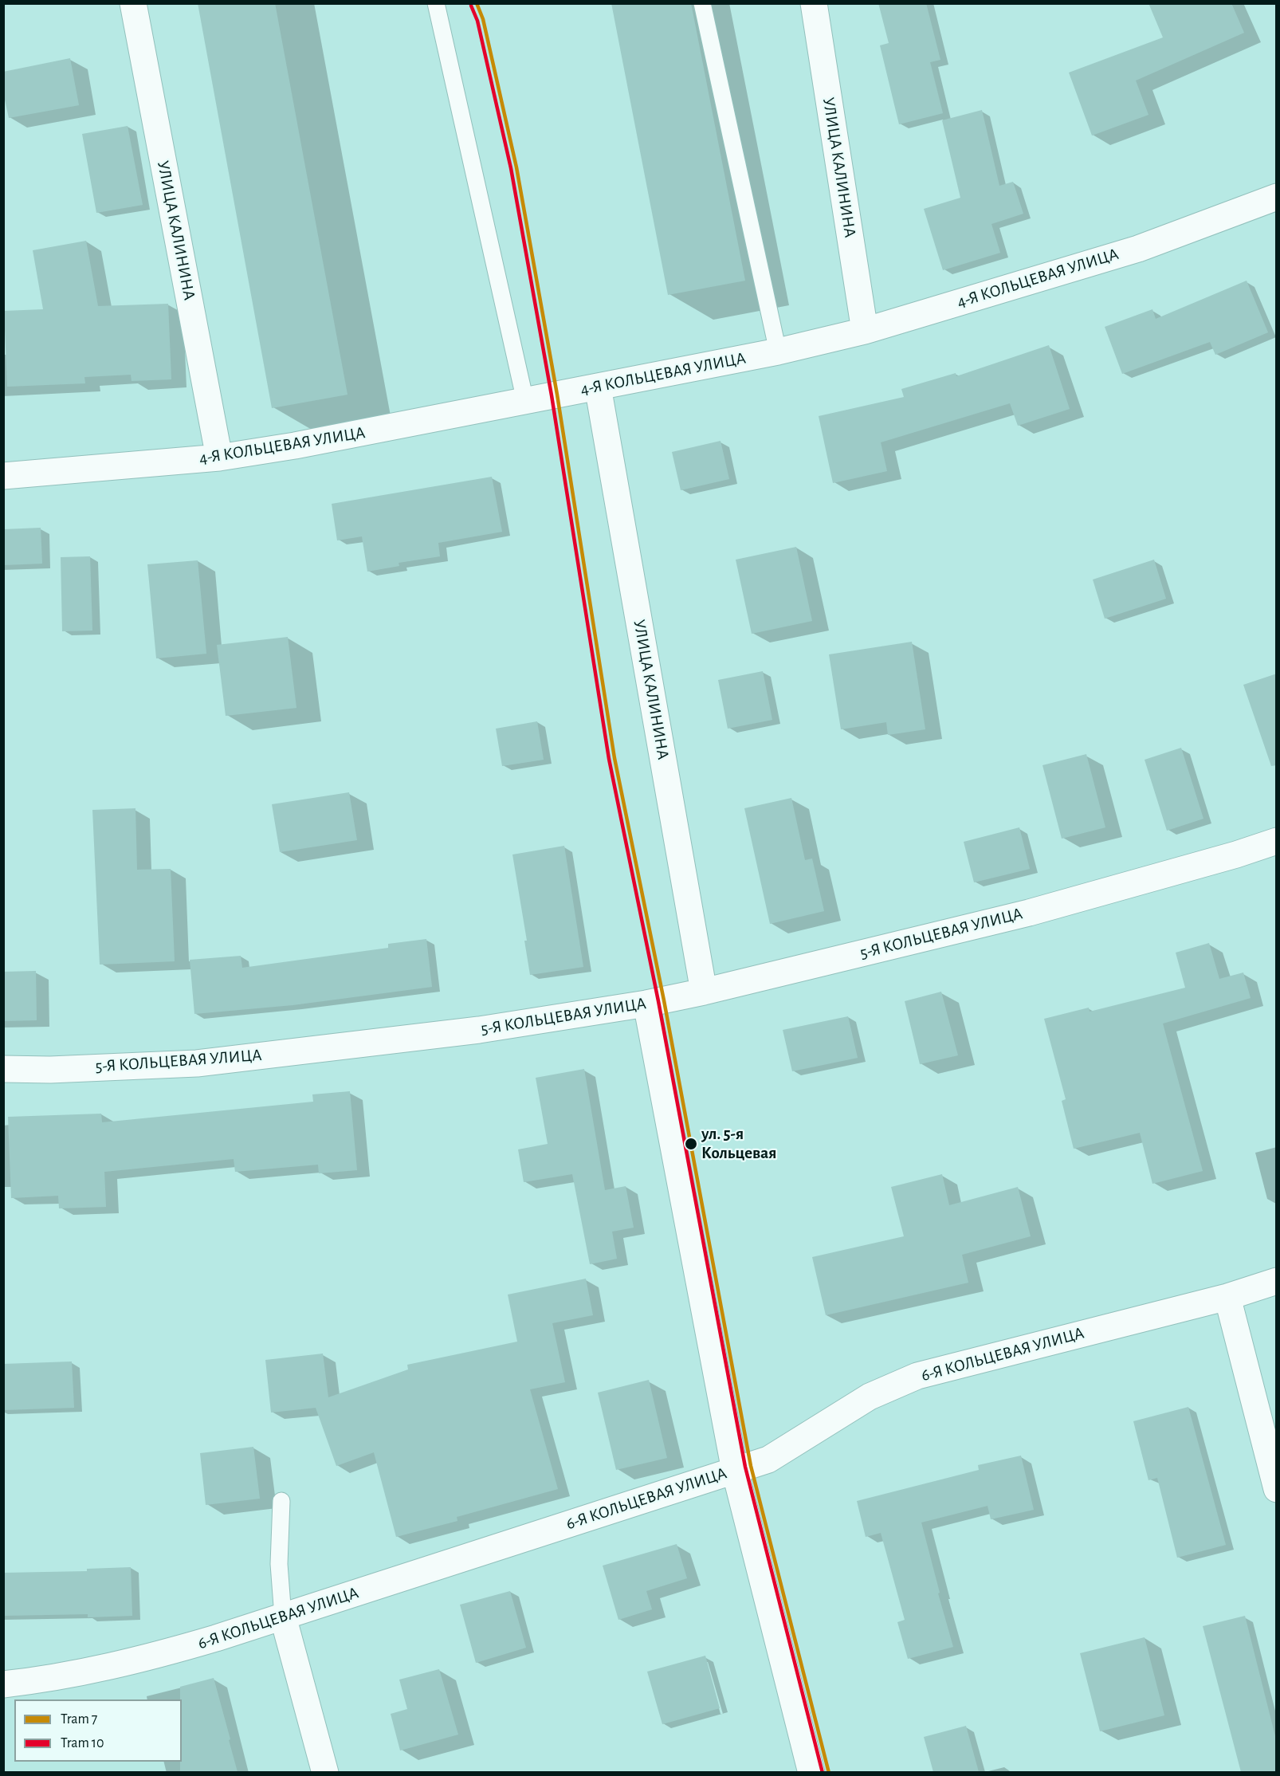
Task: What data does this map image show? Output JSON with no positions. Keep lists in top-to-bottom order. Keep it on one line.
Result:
{"streets":{"street":["УЛИЦА КАЛИНИНА","4-Я КОЛЬЦЕВАЯ УЛИЦА","5-Я КОЛЬЦЕВАЯ УЛИЦА","6-Я КОЛЬЦЕВАЯ УЛИЦА"]},"crossings":[["УЛИЦА КАЛИНИНА","4-Я КОЛЬЦЕВАЯ УЛИЦА"],["УЛИЦА КАЛИНИНА","5-Я КОЛЬЦЕВАЯ УЛИЦА"]],"places":["ул. 5-я Кольцевая"],"lines":["tram line 7","tram line 10"],"legend":["Tram 7","Tram 10"]}
